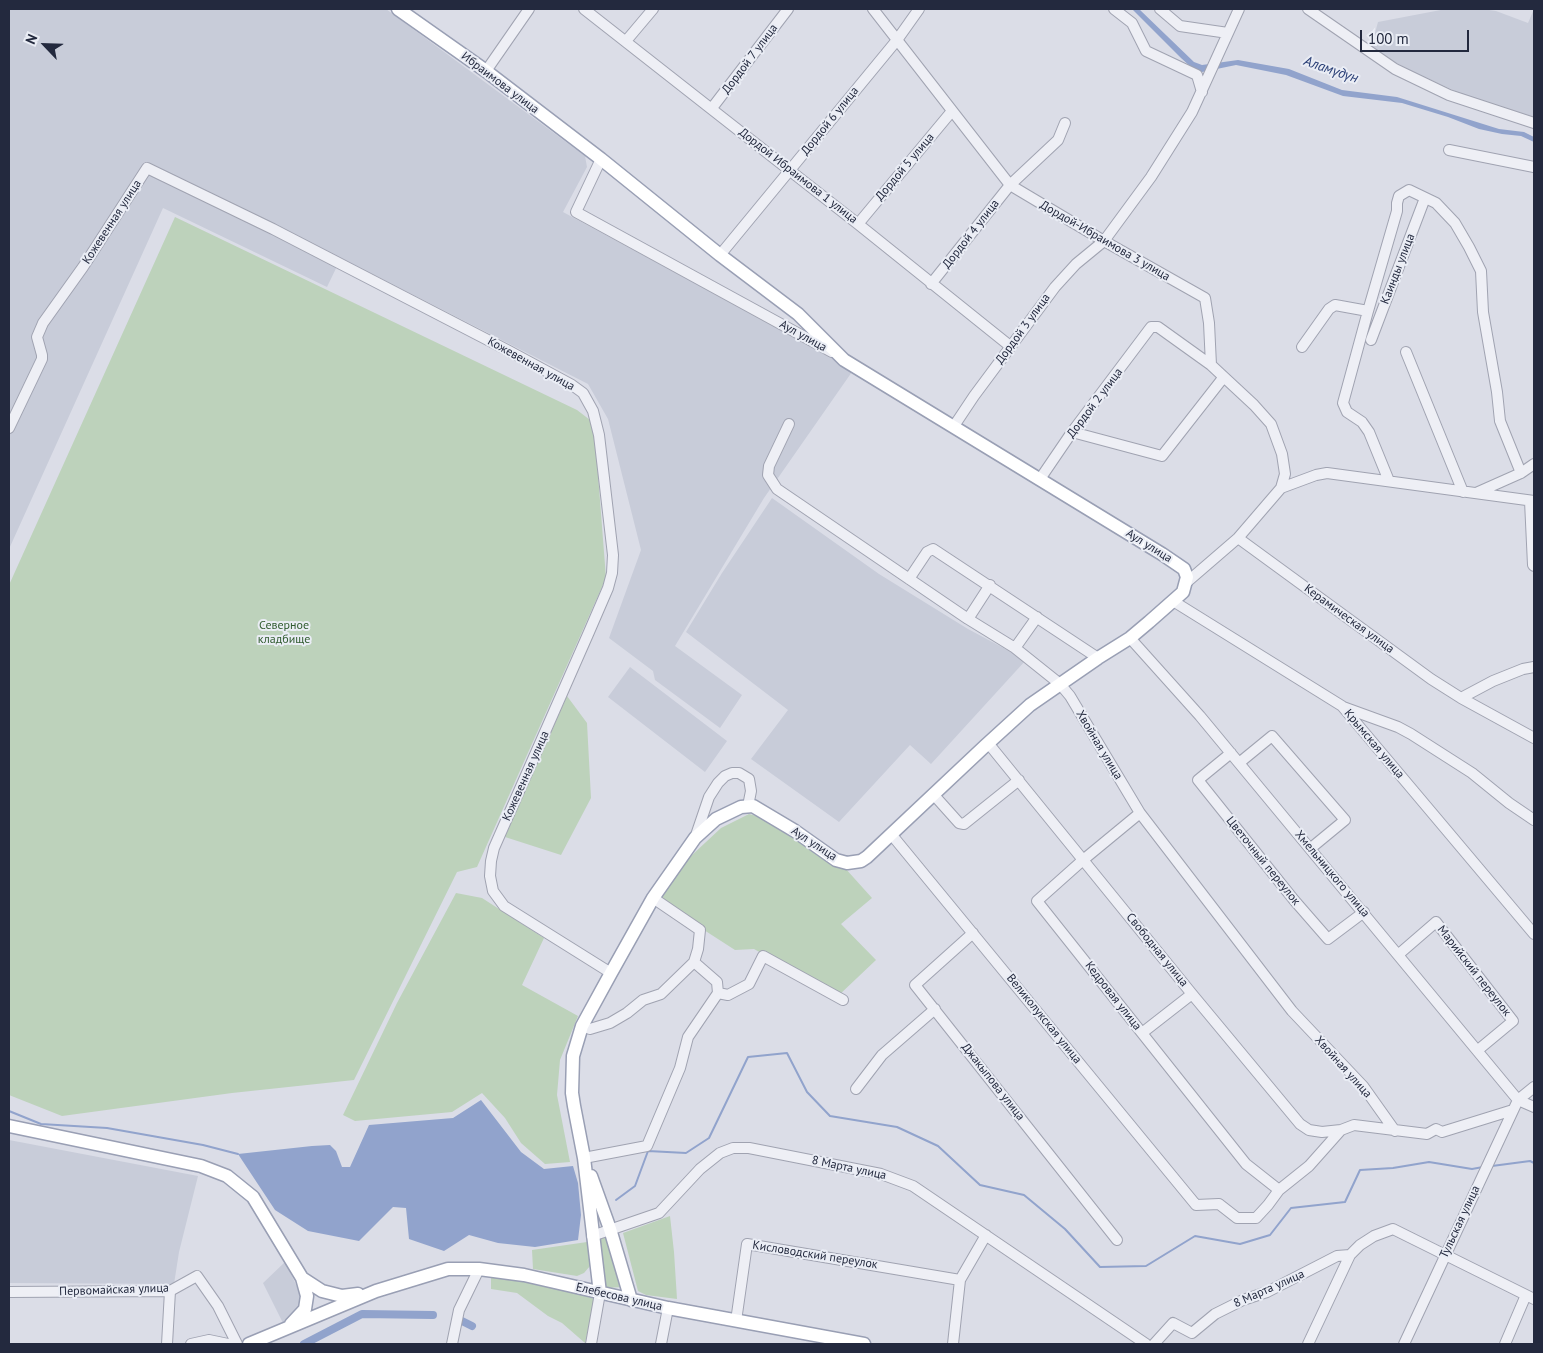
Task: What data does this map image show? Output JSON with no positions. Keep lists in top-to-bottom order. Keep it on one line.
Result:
{"streets":{"main road":["Ибраимова улица","Аул улица","Елебесова улица"],"street":["Дордой 7 улица","Дордой 6 улица","Дордой 5 улица","Дордой Ибраимова 1 улица","Кожевенная улица","Дордой 4 улица","Дордой-Ибраимова 3 улица","Каинды улица","Дордой 3 улица","Дордой 2 улица","Керамическая улица","Крымская улица","Хвойная улица","Цветочный переулок","Хмельницкого улица","Свободная улица","Марийский переулок","Кедровая улица","Великолукская улица","Джакыпова улица","8 Марта улица","Тульская улица","Кисловодский переулок","Первомайская улица"]},"crossings":[["Дордой 7 улица","Дордой Ибраимова 1 улица"],["Ибраимова улица","Дордой 6 улица"],["Ибраимова улица","Аул улица"],["Дордой 6 улица","Дордой Ибраимова 1 улица"],["Дордой 6 улица","Дордой-Ибраимова 3 улица"],["Дордой 5 улица","Дордой Ибраимова 1 улица"],["Дордой 5 улица","Дордой-Ибраимова 3 улица"],["Дордой Ибраимова 1 улица","Дордой 4 улица"],["Дордой Ибраимова 1 улица","Дордой 3 улица"],["Дордой 4 улица","Дордой-Ибраимова 3 улица"],["Дордой-Ибраимова 3 улица","Дордой 3 улица"],["Дордой-Ибраимова 3 улица","Дордой 2 улица"],["Дордой 3 улица","Аул улица"],["Аул улица","Дордой 2 улица"],["Аул улица","Крымская улица"],["Аул улица","Хвойная улица"],["Аул улица","Хмельницкого улица"],["Аул улица","Свободная улица"],["Аул улица","Великолукская улица"],["Хвойная улица","Кедровая улица"],["Цветочный переулок","Хмельницкого улица"],["Хмельницкого улица","Марийский переулок"],["Хмельницкого улица","Тульская улица"],["Свободная улица","Кедровая улица"],["Кедровая улица","Великолукская улица"],["Великолукская улица","Джакыпова улица"],["8 Марта улица","Тульская улица"],["Кисловодский переулок","Елебесова улица"]],"water":["Аламүдүн"],"parks":["Северное кладбище"],"scale_bar":"100 m","north":"top left"}
